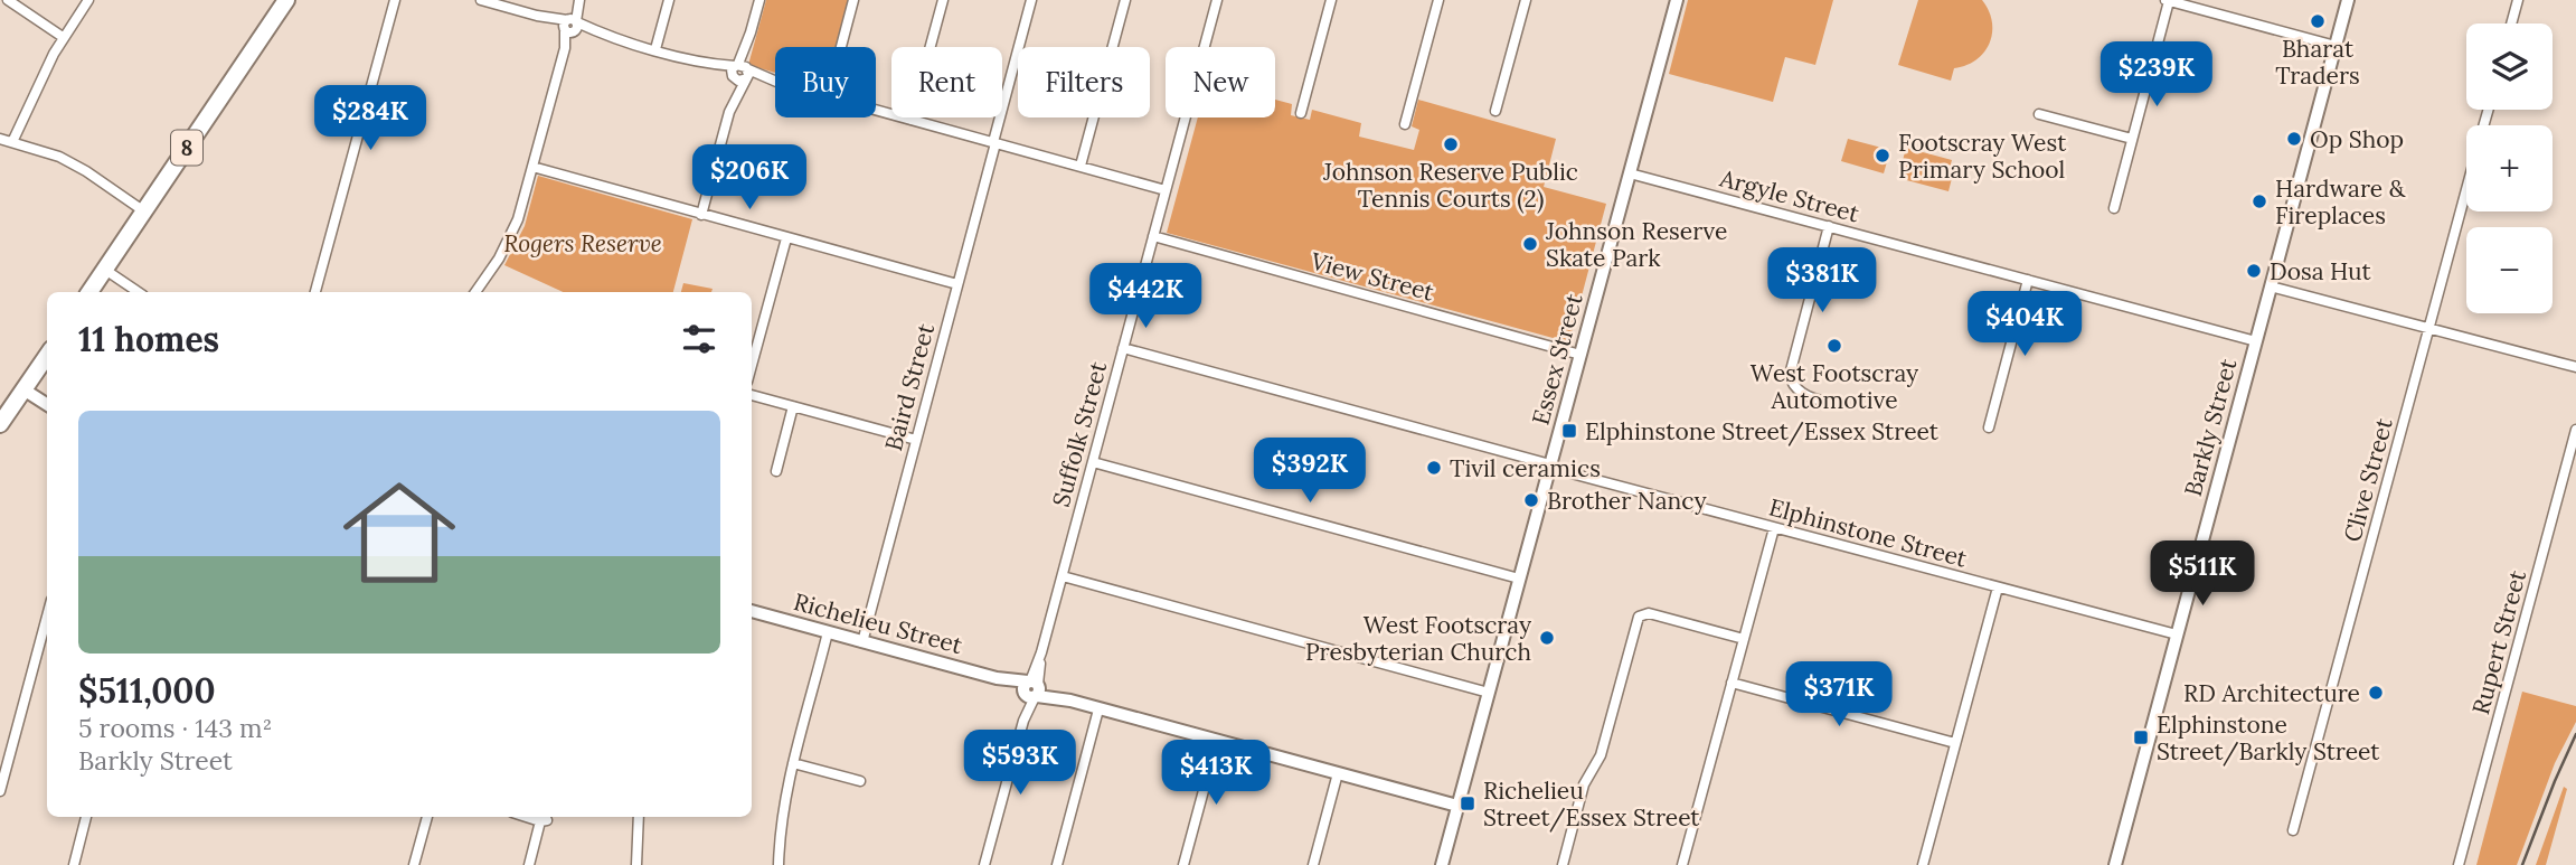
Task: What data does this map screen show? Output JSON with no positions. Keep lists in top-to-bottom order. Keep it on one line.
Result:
{"streets":{"highway":["8"],"street":["Argyle Street","View Street","Essex Street","Baird Street","Barkly Street","Suffolk Street","Clive Street","Elphinstone Street","Richelieu Street","Rupert Street"]},"crossings":[["Argyle Street","Essex Street"],["Argyle Street","Barkly Street"],["View Street","Essex Street"],["View Street","Suffolk Street"],["Essex Street","Elphinstone Street"],["Essex Street","Richelieu Street"],["Baird Street","Richelieu Street"],["Barkly Street","Elphinstone Street"],["Suffolk Street","Elphinstone Street"],["Suffolk Street","Richelieu Street"]],"parks":["Rogers Reserve"],"places":{"other":["Bharat Traders","Op Shop","Johnson Reserve Public Tennis Courts (2)","Footscray West Primary School","Hardware & Fireplaces","Johnson Reserve Skate Park","Dosa Hut","West Footscray Automotive","Tivil ceramics","Brother Nancy","West Footscray Presbyterian Church","RD Architecture"],"transit":["Elphinstone Street/Essex Street","Elphinstone Street/Barkly Street","Richelieu Street/Essex Street"]},"page":{"map_buttons":["+","−"],"price":["$239K","$284K","$206K","$381K","$442K","$404K","$392K","$511K","$371K","$593K","$413K"],"chip":["Buy","Rent","Filters","New"],"heading":"11 homes","list":[{"name":"$511,000","note":"5 rooms · 143 m² · Barkly Street"}]}}
